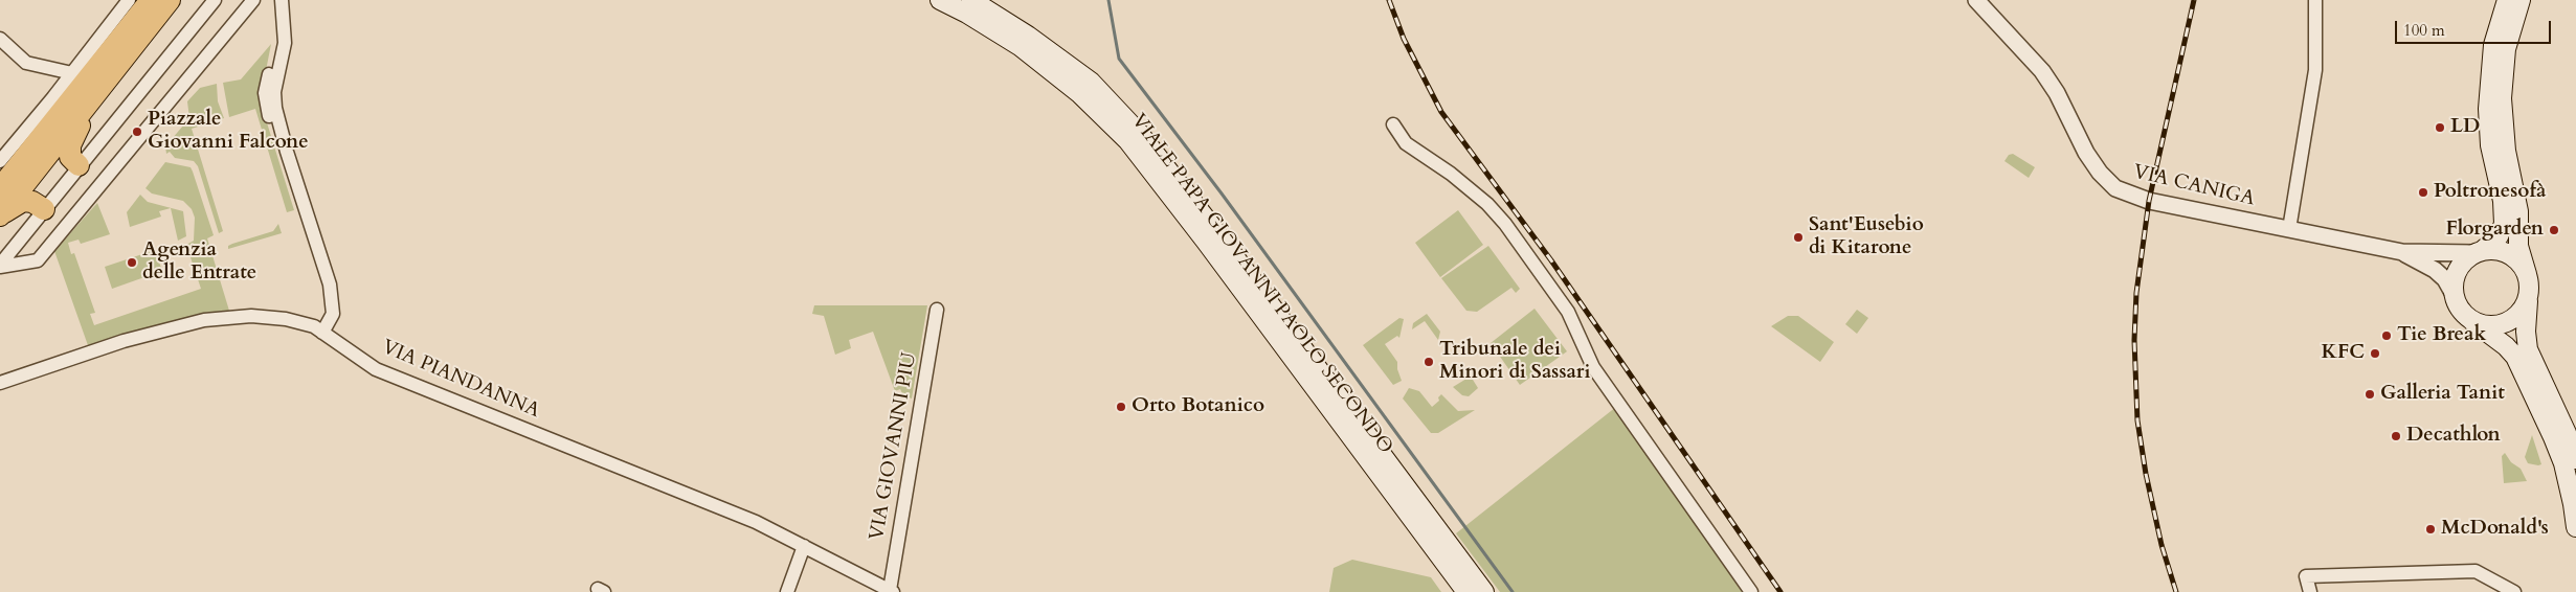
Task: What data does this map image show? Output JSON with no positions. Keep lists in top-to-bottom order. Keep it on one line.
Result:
{"streets":{"main road":["VIALE PAPA GIOVANNI PAOLO SECONDO"],"street":["VIA CANIGA","VIA PIANDANNA","VIA GIOVANNI PIU"]},"crossings":[["VIA PIANDANNA","VIA GIOVANNI PIU"]],"places":["LD","Piazzale Giovanni Falcone","Poltronesofà","Florgarden","Sant'Eusebio di Kitarone","Agenzia delle Entrate","Tie Break","KFC","Tribunale dei Minori di Sassari","Galleria Tanit","Orto Botanico","Decathlon","McDonald's"],"scale_bar":"100 m"}
